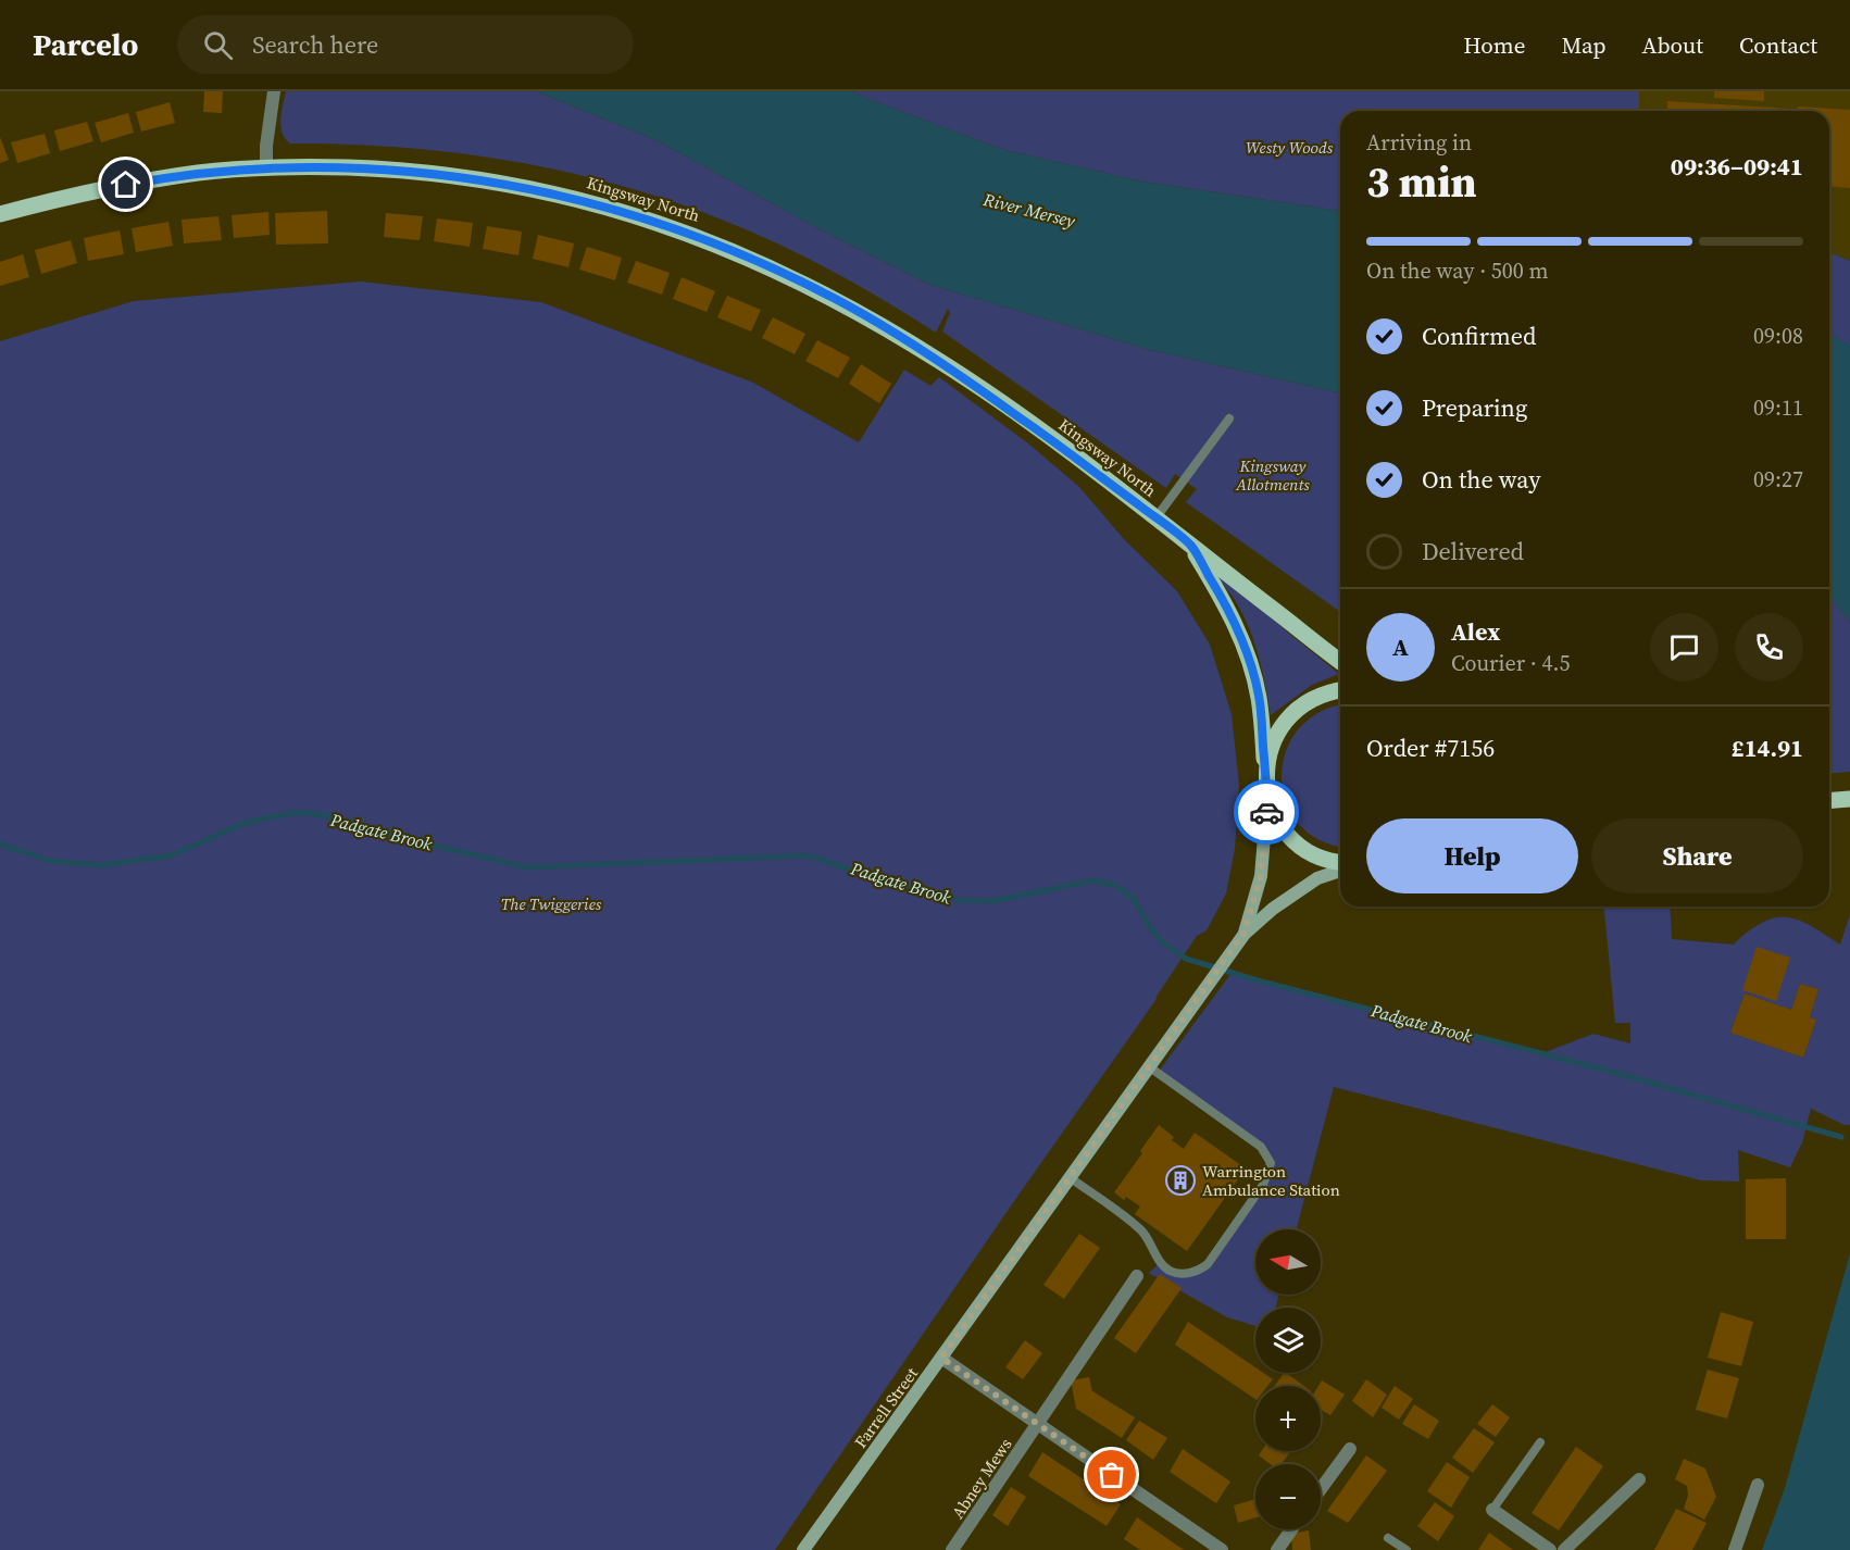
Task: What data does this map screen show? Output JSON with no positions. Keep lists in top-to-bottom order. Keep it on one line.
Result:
{"streets":{"main road":["Kingsway North"],"street":["Farrell Street","Abney Mews"]},"water":["River Mersey","Padgate Brook"],"parks":["Westy Woods","Kingsway Allotments","The Twiggeries"],"places":{"building":["Warrington Ambulance Station"]},"north":"left","page":{"header":"Parcelo","search":"Search here","nav":["Home","Map","About","Contact"],"heading":["3 min","Arriving in","09:36–09:41"],"panel":["Alex","Courier · 4.5","Order #7156","£14.91"],"bar":"On the way · 500 m","list":[["Confirmed","09:08"],["Preparing","09:11"],["On the way","09:27"],"Delivered"],"round":"A","buttons":["Help","Share"],"map_buttons":["+","−"]}}
